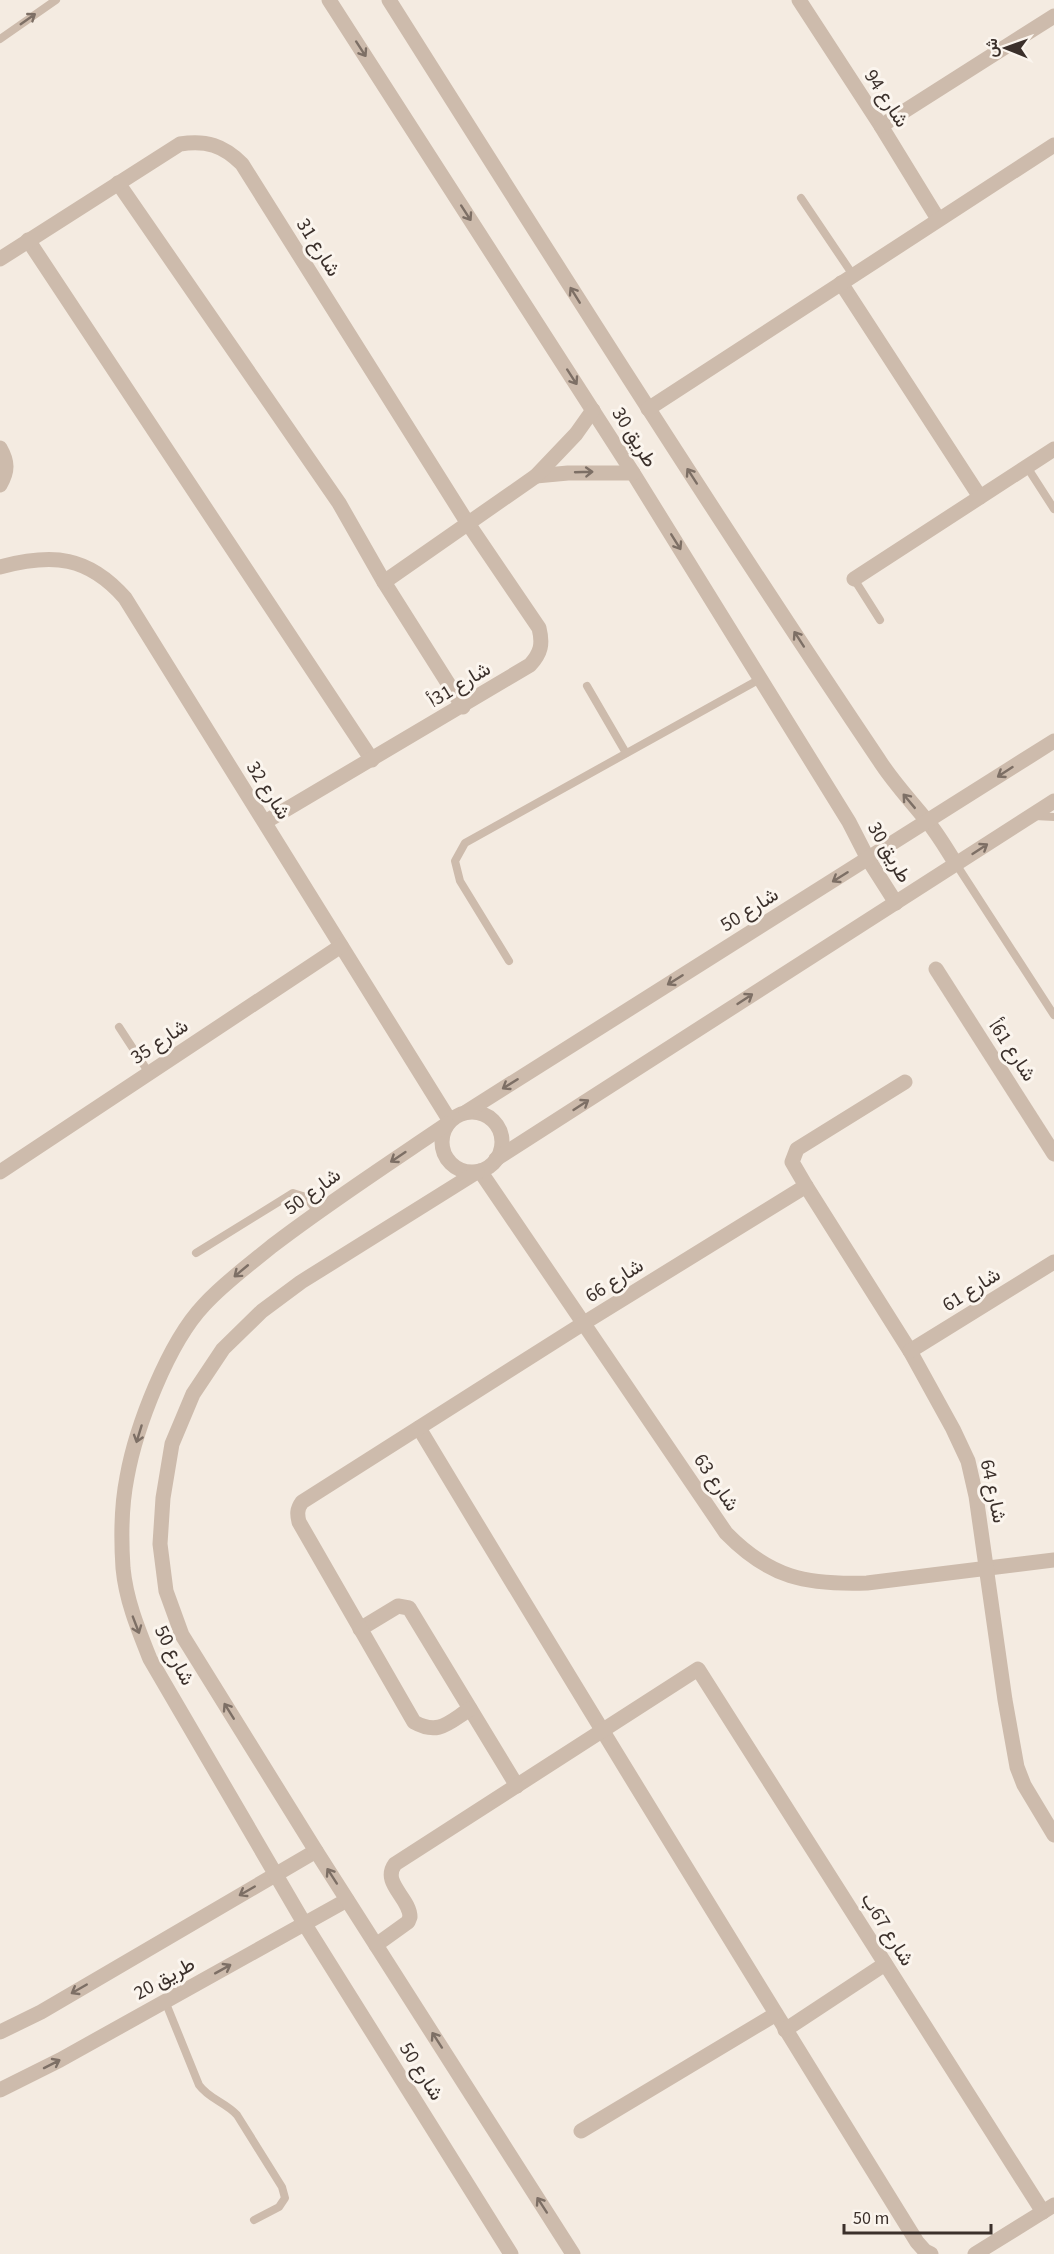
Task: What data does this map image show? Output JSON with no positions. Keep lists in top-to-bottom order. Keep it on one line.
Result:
{"streets":{"street":["شارع 94","شارع 31","طريق 30","شارع 31أ","شارع 32","شارع 50","شارع 35","شارع 61أ","شارع 66","شارع 61","شارع 63","شارع 64","شارع 67ب","طريق 20"]},"crossings":[["شارع 31","شارع 31أ"],["طريق 30","شارع 50"],["شارع 31أ","شارع 32"],["شارع 32","شارع 50"],["شارع 32","شارع 35"],["شارع 32","شارع 63"],["شارع 50","شارع 63"],["شارع 50","طريق 20"],["شارع 66","شارع 63"],["شارع 66","شارع 64"],["شارع 61","شارع 64"],["شارع 63","شارع 64"]],"scale_bar":"50 m","north":"left"}
